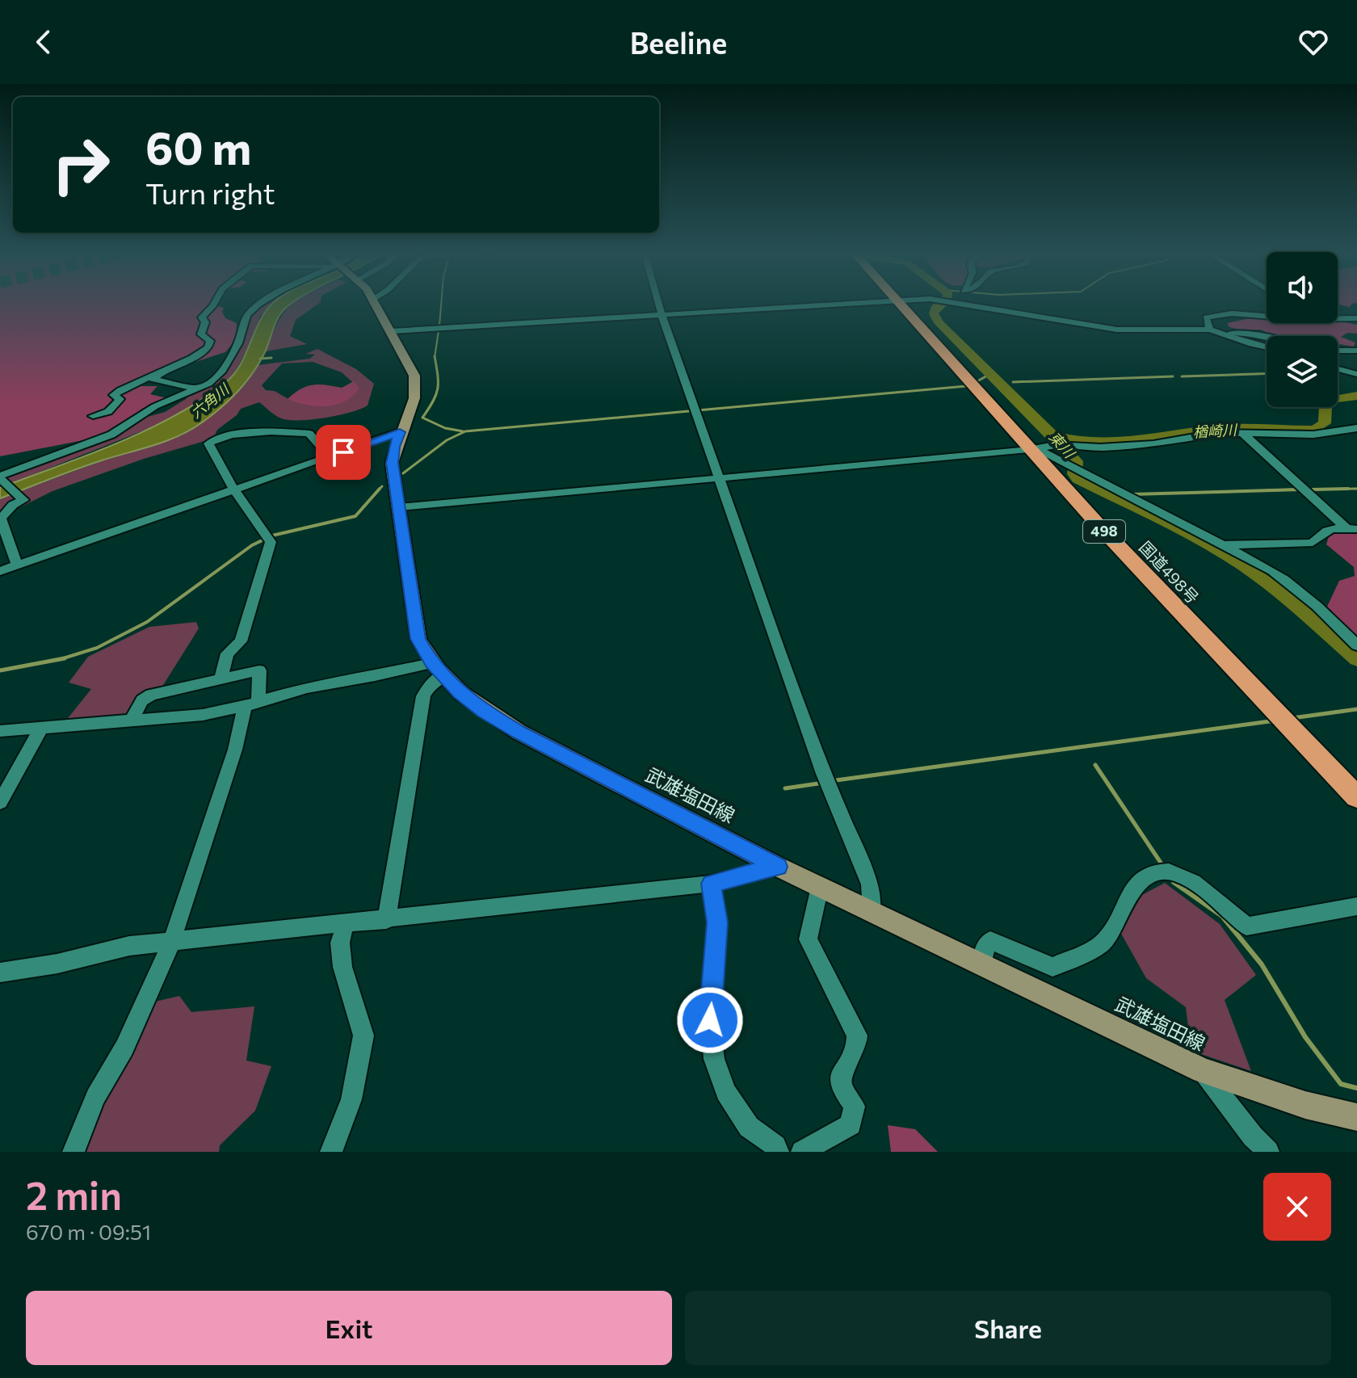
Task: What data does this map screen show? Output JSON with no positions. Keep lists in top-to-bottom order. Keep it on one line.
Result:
{"streets":{"highway":["498","国道498号"],"main road":["武雄塩田線"]},"water":["六角川","楢崎川","東川"],"page":{"header":"Beeline","turn":["60 m","Turn right"],"heading":["2 min","670 m · 09:51"],"buttons":["Exit","Share"]}}
